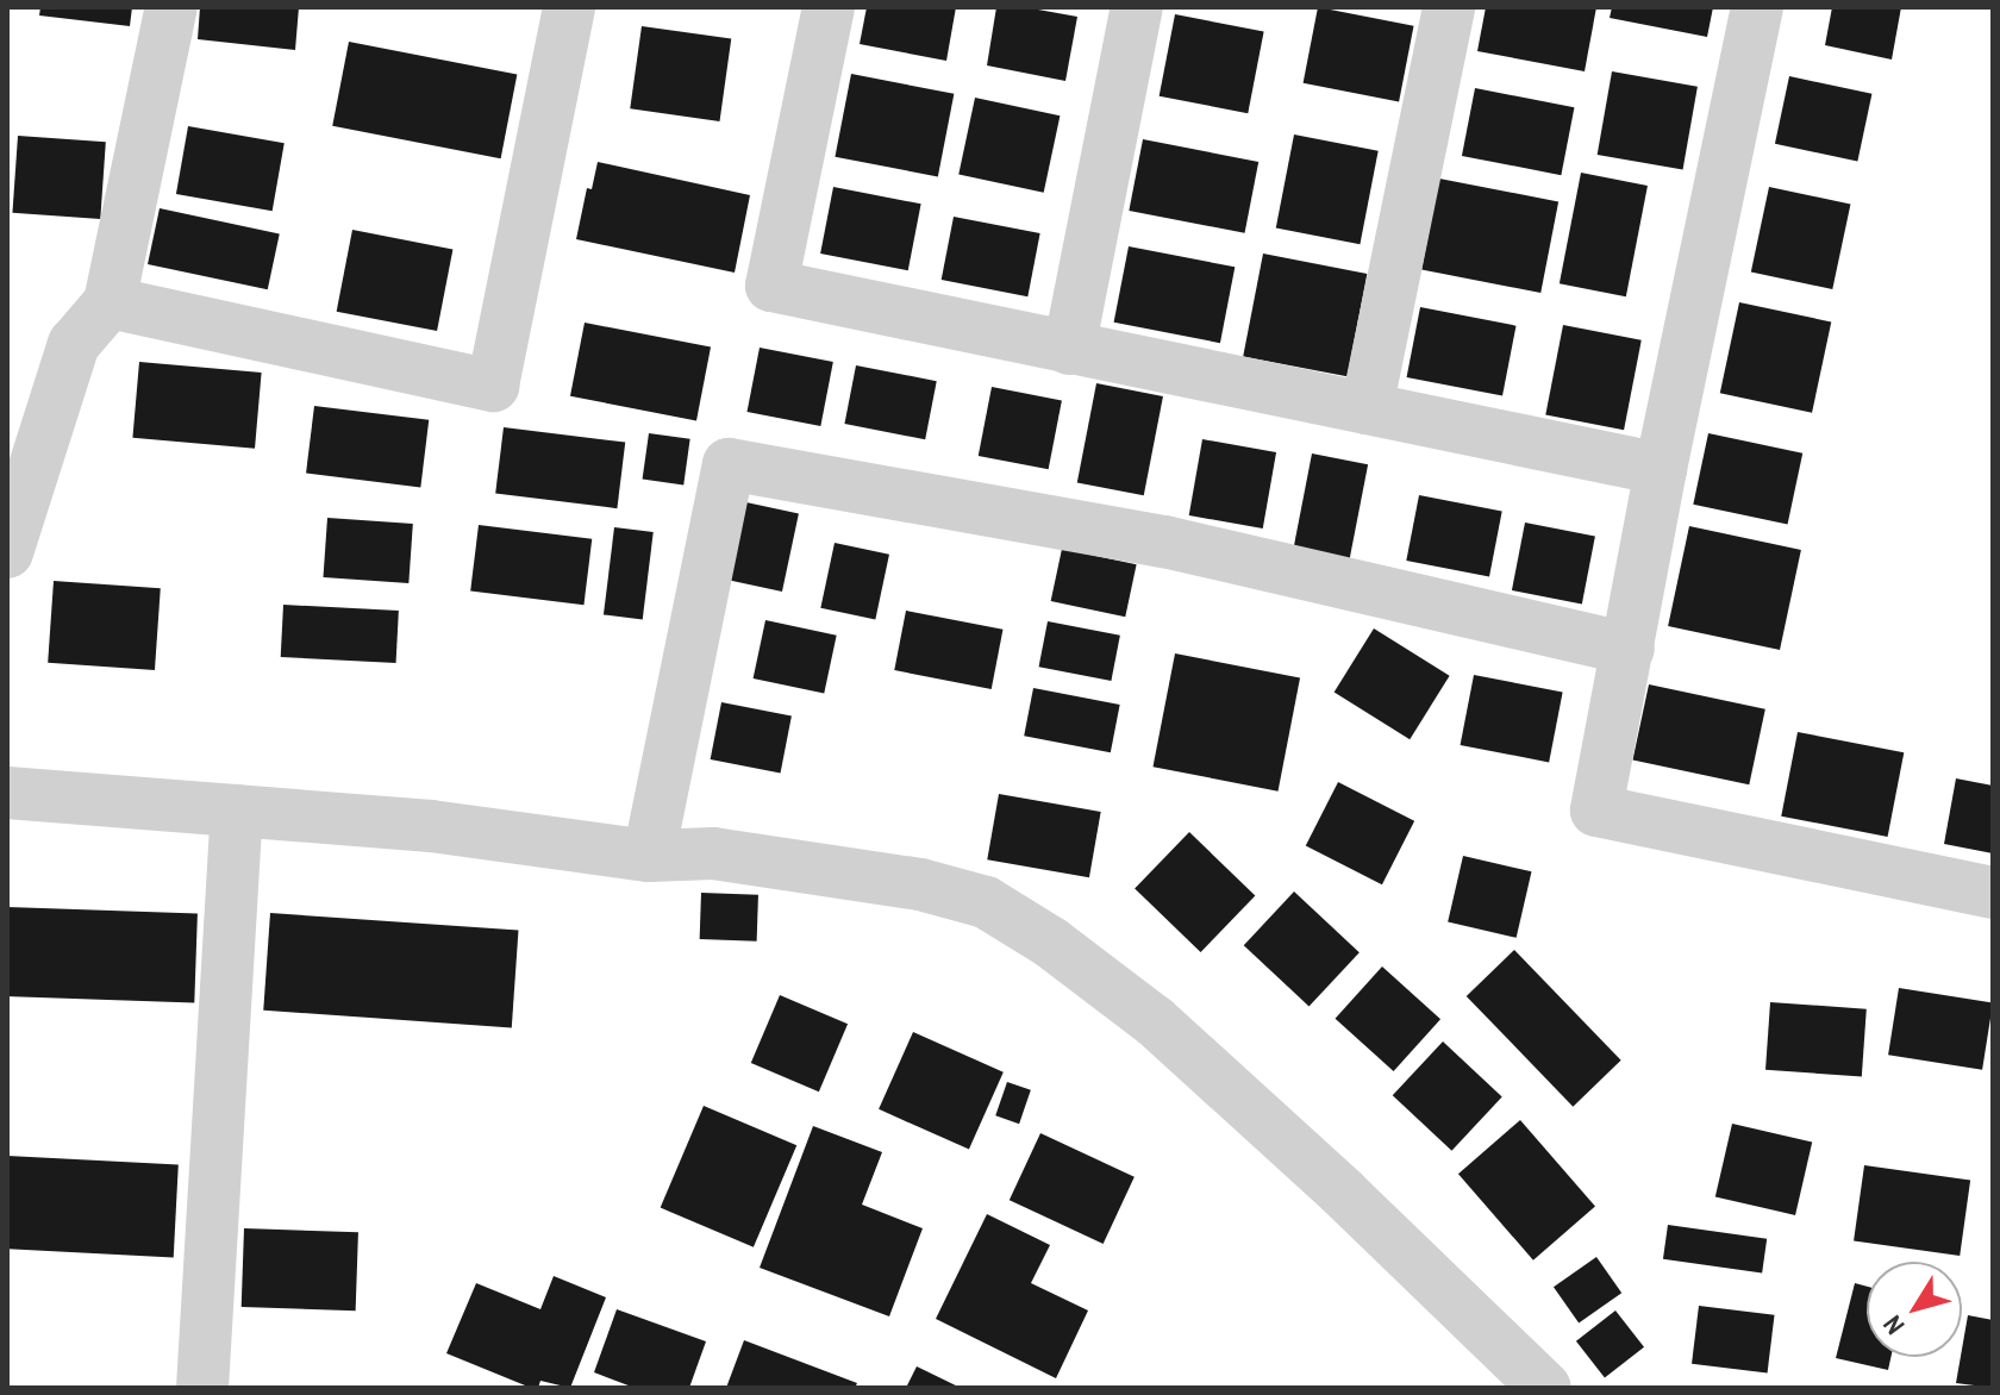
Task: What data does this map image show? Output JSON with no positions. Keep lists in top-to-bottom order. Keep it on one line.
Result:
{"north":"bottom left"}
